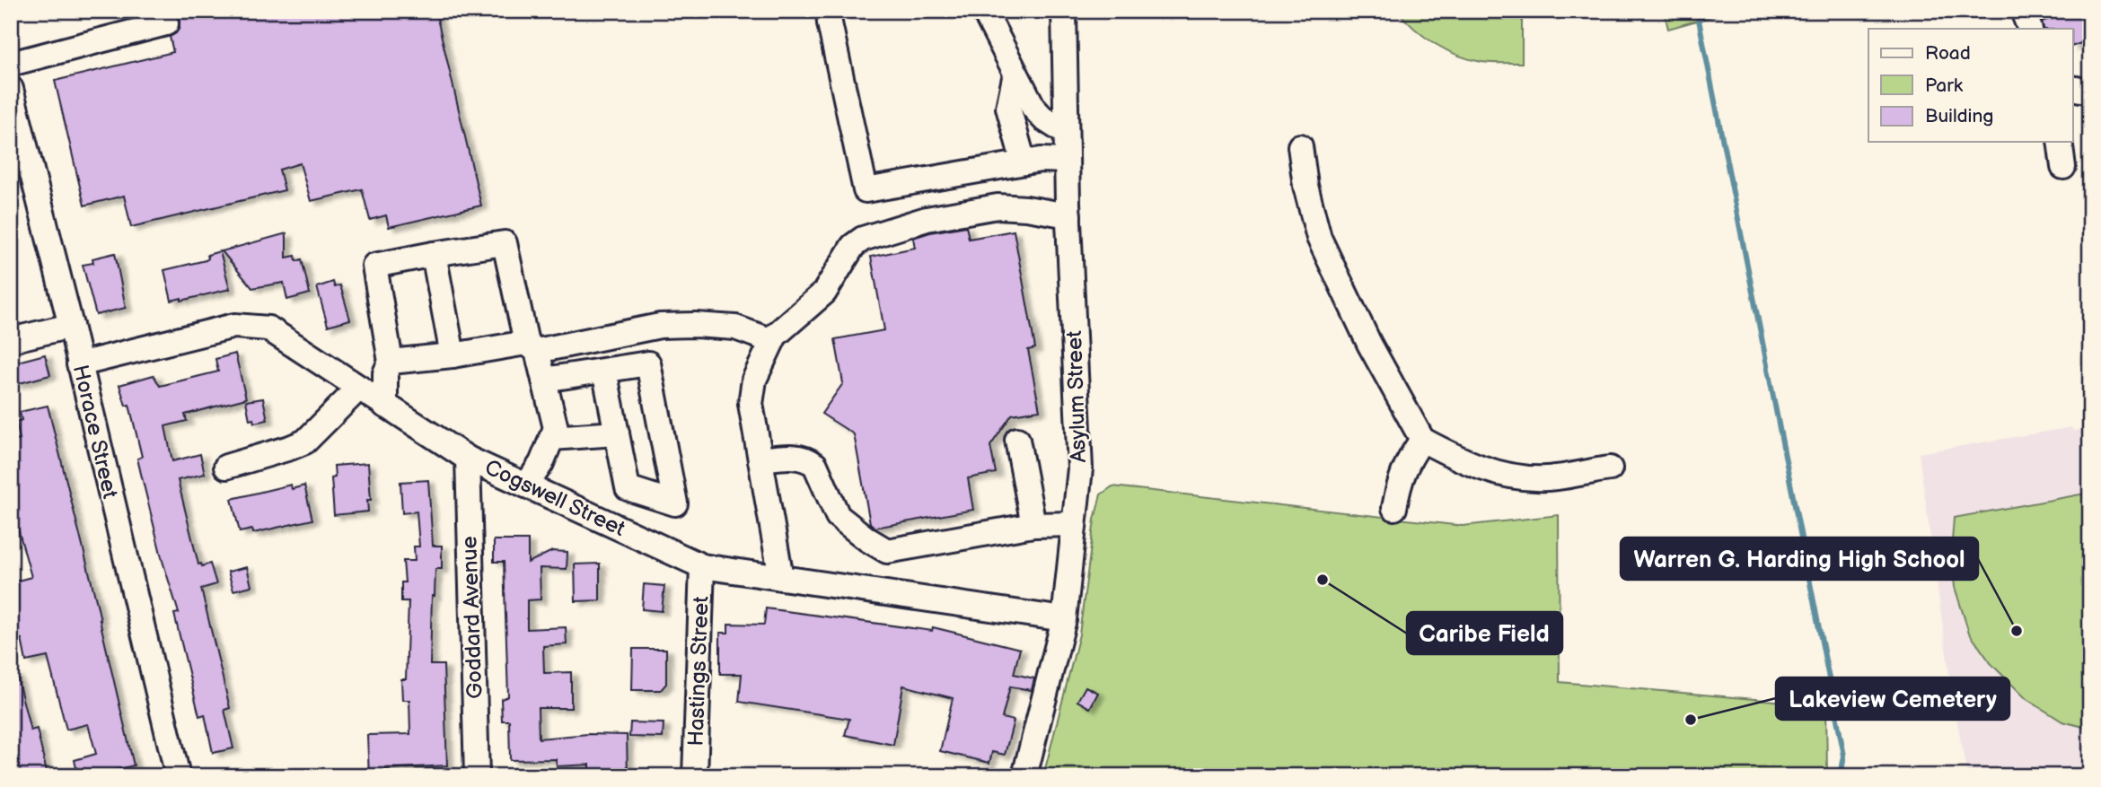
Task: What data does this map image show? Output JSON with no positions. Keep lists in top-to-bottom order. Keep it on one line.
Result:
{"streets":{"street":["Asylum Street","Horace Street","Cogswell Street","Goddard Avenue","Hastings Street"]},"crossings":[["Asylum Street","Cogswell Street"],["Horace Street","Cogswell Street"],["Cogswell Street","Goddard Avenue"],["Cogswell Street","Hastings Street"]],"places":["Caribe Field","Warren G. Harding High School","Lakeview Cemetery"],"legend":["Road","Park","Building"]}
